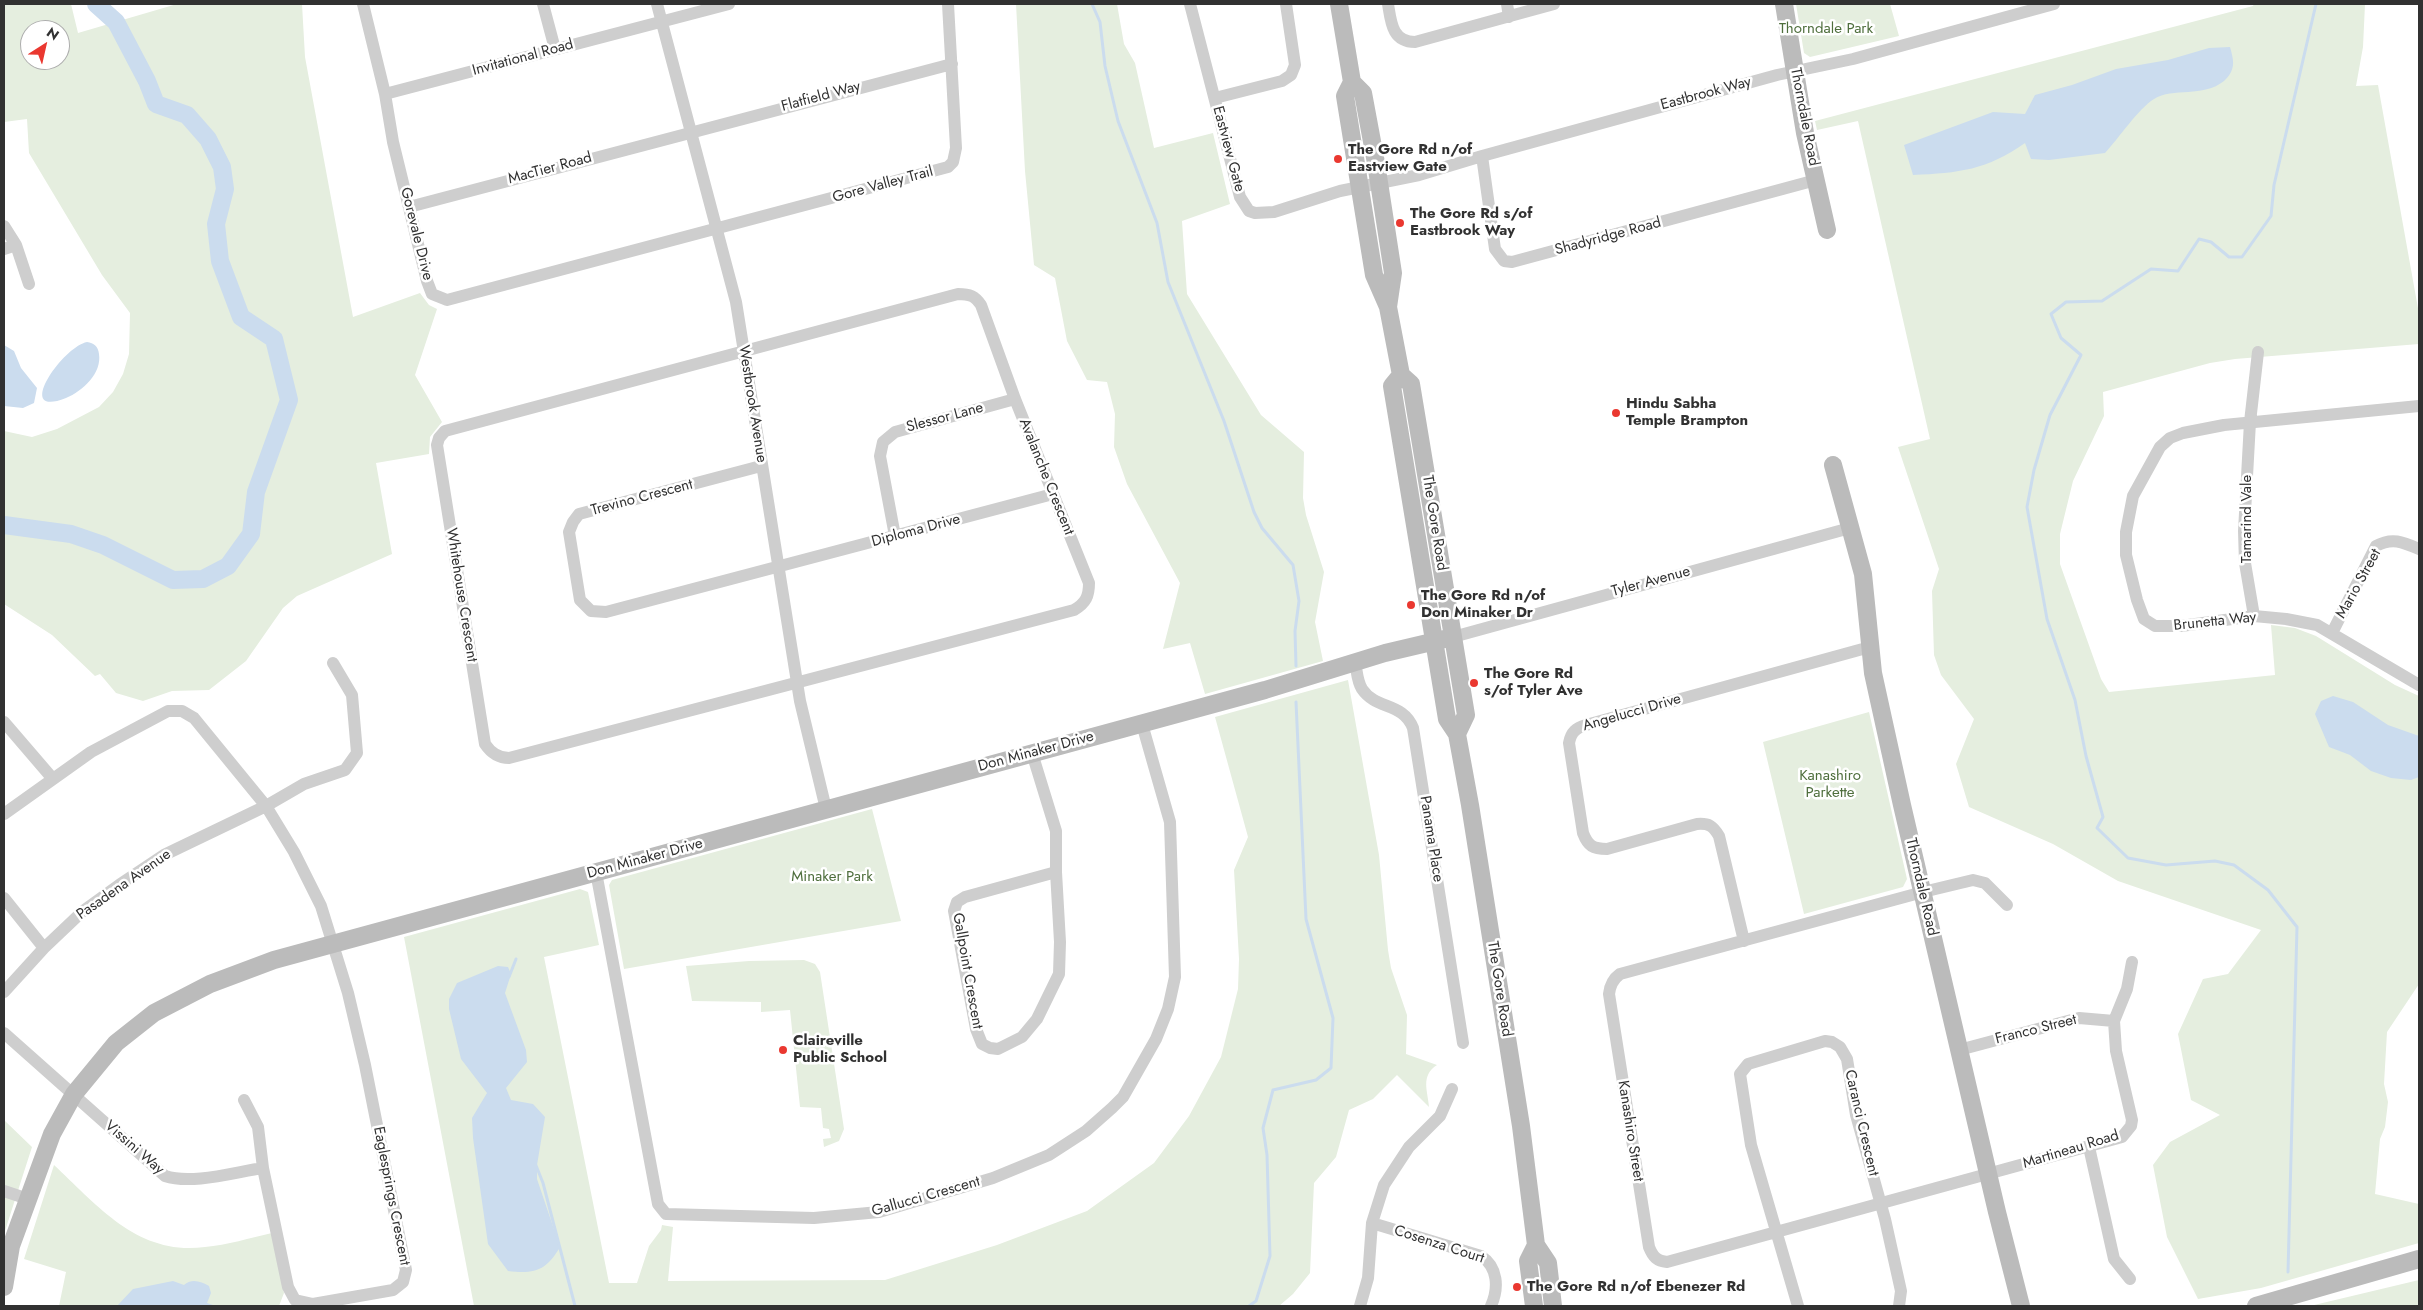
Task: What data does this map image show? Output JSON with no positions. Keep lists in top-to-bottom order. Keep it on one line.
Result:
{"streets":{"street":["Invitational Road","Eastbrook Way","Flatfield Way","Thorndale Road","Eastview Gate","MacTier Road","Gore Valley Trail","Gorevale Drive","Shadyridge Road","Westbrook Avenue","Slessor Lane","Avalanche Crescent","Trevino Crescent","Tamarind Vale","The Gore Road","Diploma Drive","Tyler Avenue","Mario Street","Whitehouse Crescent","Brunetta Way","Angelucci Drive","Don Minaker Drive","Panama Place","Pasadena Avenue","Gallpoint Crescent","Franco Street","Caranci Crescent","Kanashiro Street","Vissini Way","Martineau Road","Eaglesprings Crescent","Gallucci Crescent","Cosenza Court"]},"crossings":[["Invitational Road","Gorevale Drive"],["Invitational Road","Westbrook Avenue"],["Eastbrook Way","Thorndale Road"],["Eastbrook Way","Eastview Gate"],["Eastbrook Way","Shadyridge Road"],["Eastbrook Way","The Gore Road"],["Flatfield Way","MacTier Road"],["Flatfield Way","Gore Valley Trail"],["Flatfield Way","Westbrook Avenue"],["Thorndale Road","Shadyridge Road"],["Thorndale Road","Tyler Avenue"],["Thorndale Road","Angelucci Drive"],["Thorndale Road","Franco Street"],["Thorndale Road","Kanashiro Street"],["Thorndale Road","Martineau Road"],["Eastview Gate","The Gore Road"],["MacTier Road","Gorevale Drive"],["MacTier Road","Westbrook Avenue"],["Gore Valley Trail","Gorevale Drive"],["Gore Valley Trail","Westbrook Avenue"],["Gorevale Drive","Westbrook Avenue"],["Westbrook Avenue","Avalanche Crescent"],["Westbrook Avenue","Trevino Crescent"],["Westbrook Avenue","Diploma Drive"],["Westbrook Avenue","Whitehouse Crescent"],["Westbrook Avenue","Don Minaker Drive"],["Slessor Lane","Avalanche Crescent"],["Slessor Lane","Diploma Drive"],["Avalanche Crescent","Diploma Drive"],["Avalanche Crescent","Whitehouse Crescent"],["Trevino Crescent","Diploma Drive"],["Tamarind Vale","Brunetta Way"],["The Gore Road","Tyler Avenue"],["The Gore Road","Don Minaker Drive"],["Tyler Avenue","Don Minaker Drive"],["Mario Street","Brunetta Way"],["Angelucci Drive","Kanashiro Street"],["Don Minaker Drive","Panama Place"],["Don Minaker Drive","Gallpoint Crescent"],["Don Minaker Drive","Vissini Way"],["Don Minaker Drive","Eaglesprings Crescent"],["Don Minaker Drive","Gallucci Crescent"],["Franco Street","Martineau Road"],["Caranci Crescent","Kanashiro Street"],["Kanashiro Street","Martineau Road"],["Vissini Way","Eaglesprings Crescent"]],"parks":["Thorndale Park","Kanashiro Parkette","Minaker Park"],"places":["The Gore Rd n/of Eastview Gate","The Gore Rd s/of Eastbrook Way","Hindu Sabha Temple Brampton","The Gore Rd n/of Don Minaker Dr","The Gore Rd s/of Tyler Ave","Claireville Public School","The Gore Rd n/of Ebenezer Rd"],"north":"top right"}
